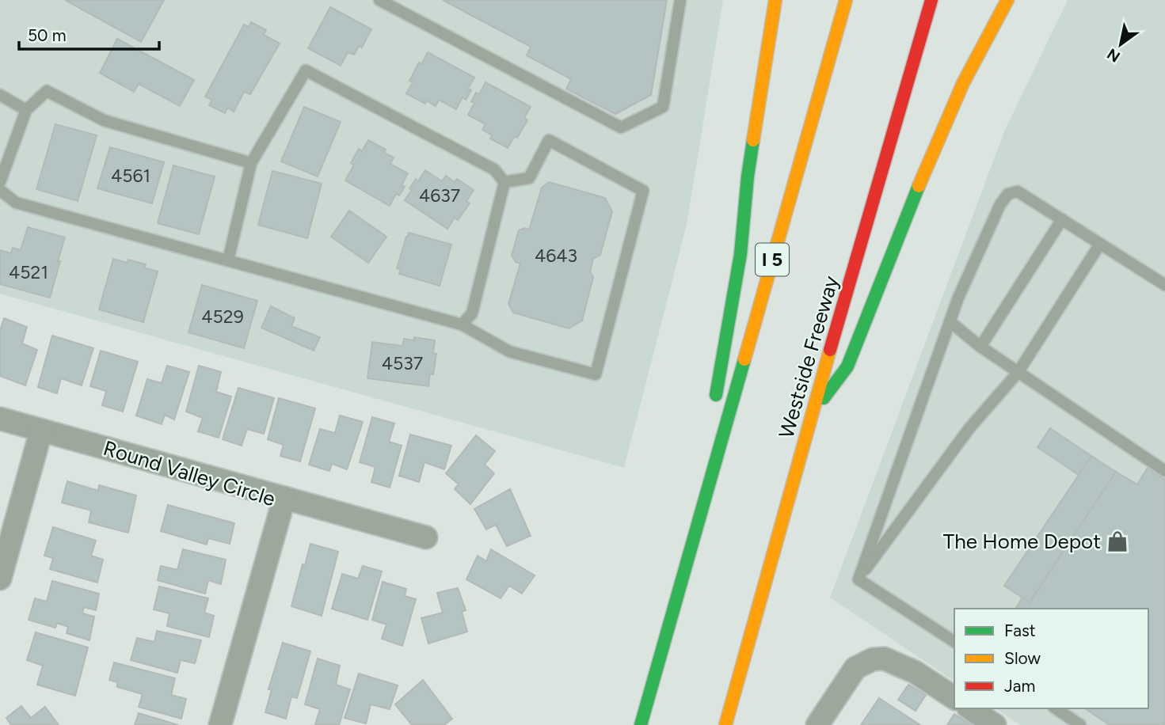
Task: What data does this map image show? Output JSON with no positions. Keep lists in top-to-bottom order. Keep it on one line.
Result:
{"streets":{"highway":["I 5","Westside Freeway"],"street":["Round Valley Circle"]},"places":{"shop":["The Home Depot"]},"house_numbers":["4561","4637","4643","4521","4529","4537"],"legend":["Fast","Slow","Jam"],"scale_bar":"50 m","north":"bottom left"}
